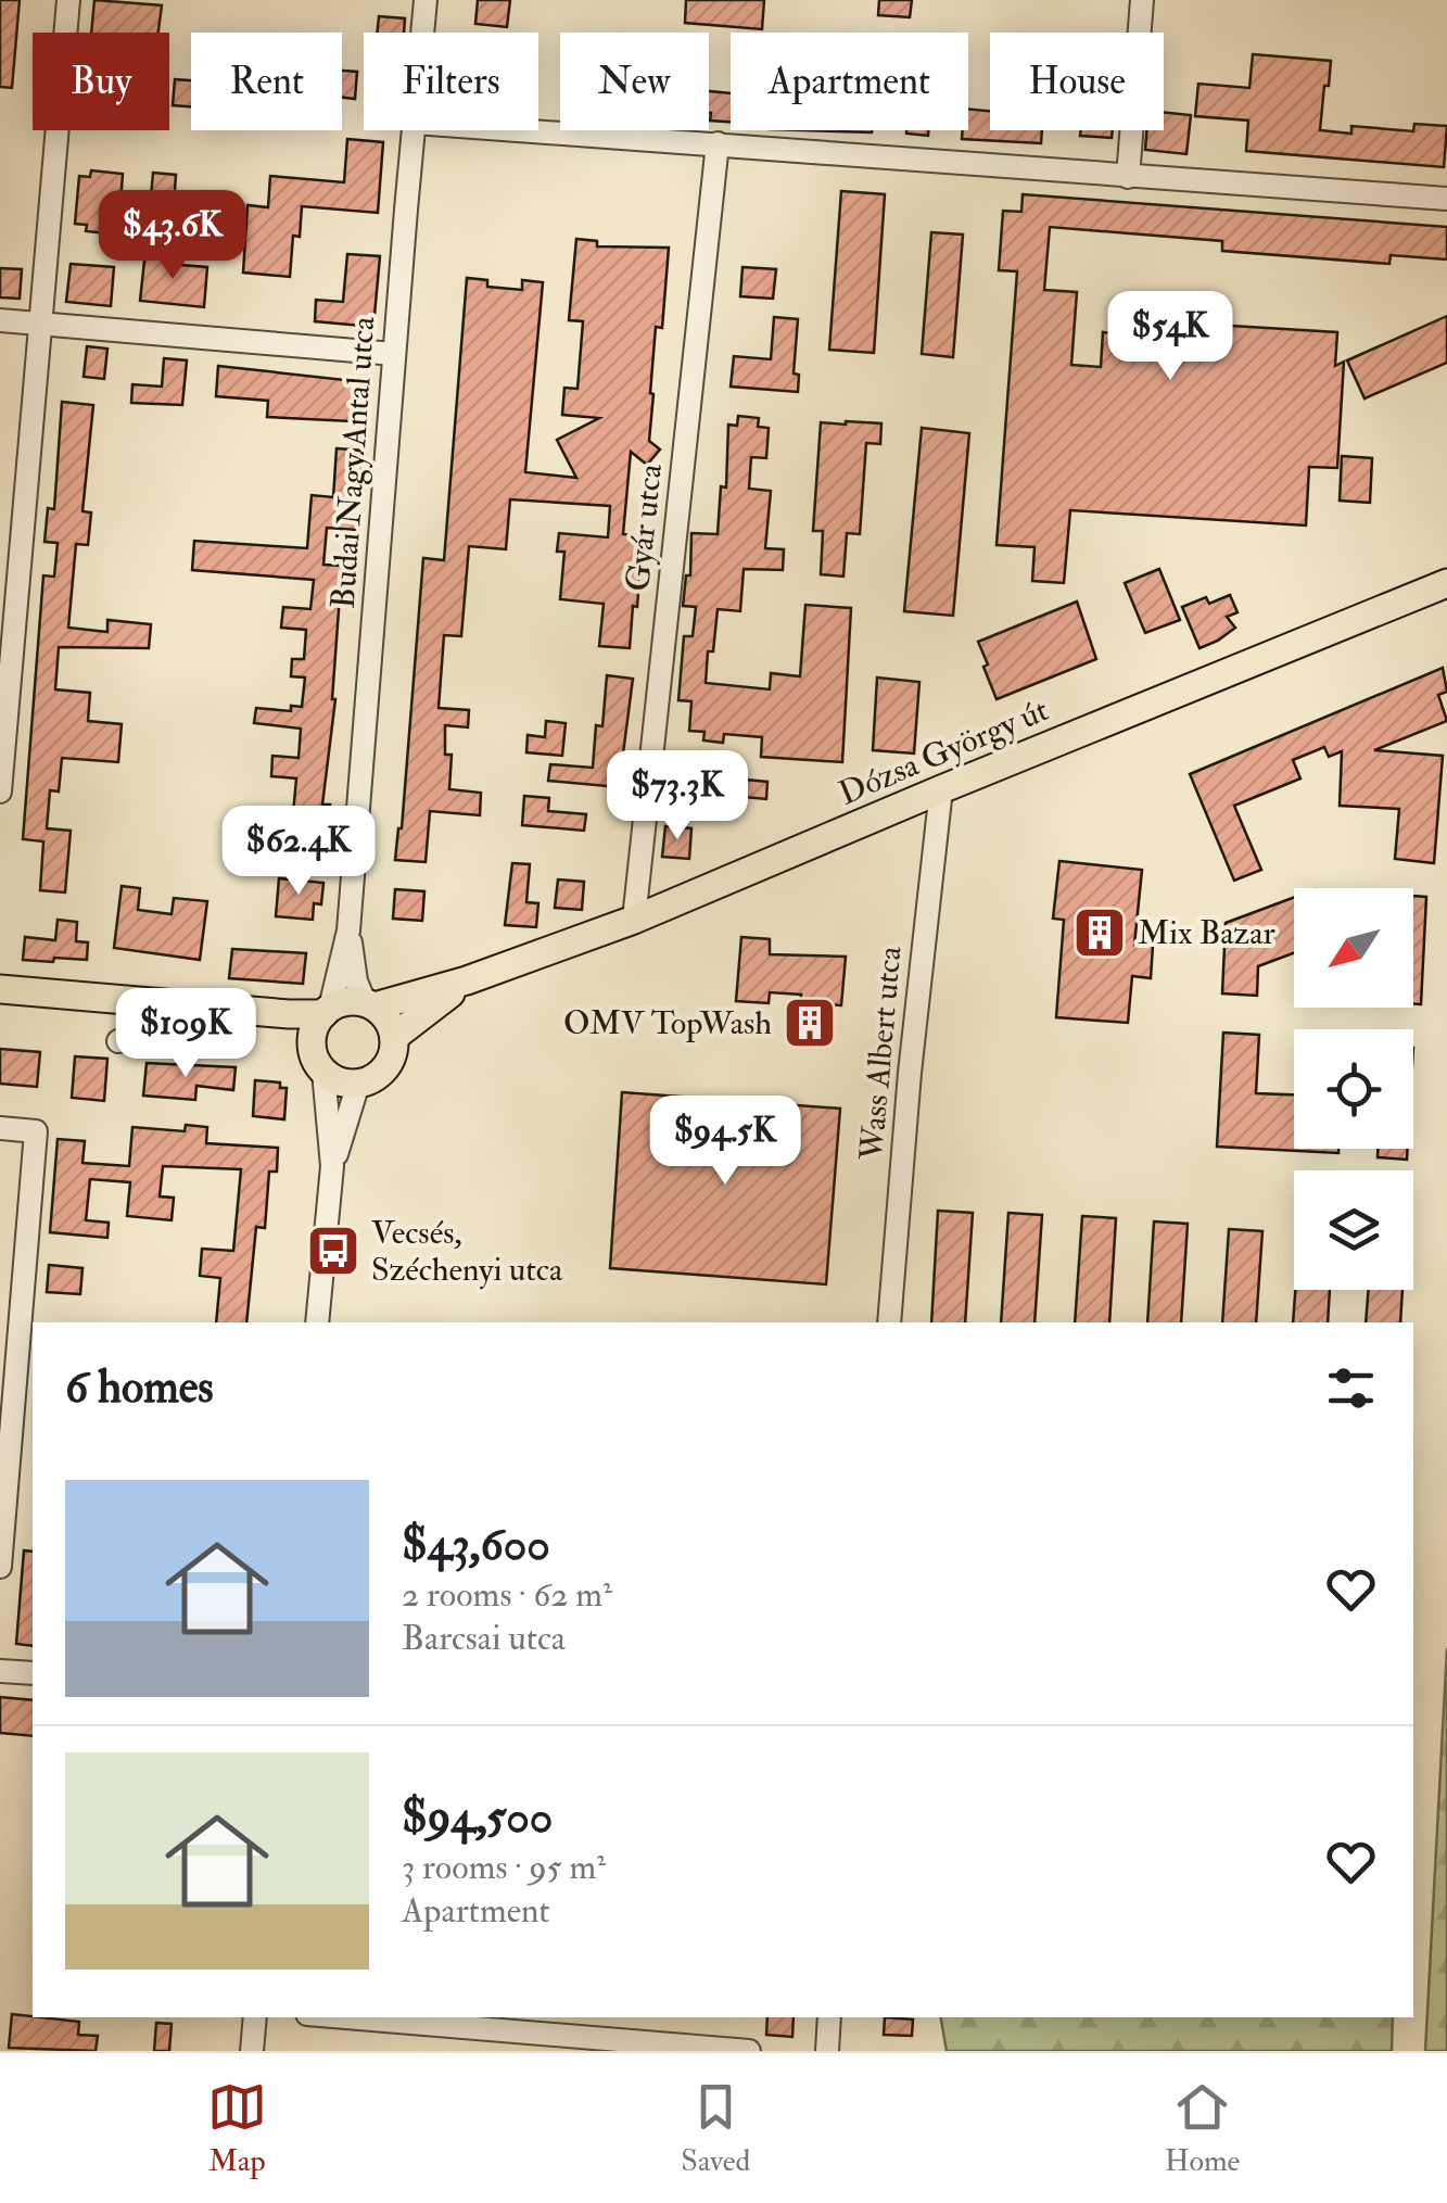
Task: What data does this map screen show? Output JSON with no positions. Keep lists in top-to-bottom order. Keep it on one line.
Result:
{"streets":{"main road":["Dózsa György út"],"street":["Budai Nagy Antal utca","Gyár utca","Wass Albert utca"]},"crossings":[["Budai Nagy Antal utca","Dózsa György út"],["Gyár utca","Dózsa György út"],["Dózsa György út","Wass Albert utca"]],"places":{"building":["Mix Bazar","OMV TopWash"],"bus stop":["Vecsés, Széchenyi utca"]},"north":"bottom left","page":{"chip":["Buy","Rent","Filters","New","Apartment","House"],"price":["$43.6K","$54K","$73.3K","$62.4K","$109K","$94.5K"],"heading":"6 homes","list":[{"name":"$43,600","note":"2 rooms · 62 m² · Barcsai utca"},{"name":"$94,500","note":"3 rooms · 95 m² · Apartment"}],"tabs":["Map","Saved","Home"]}}
